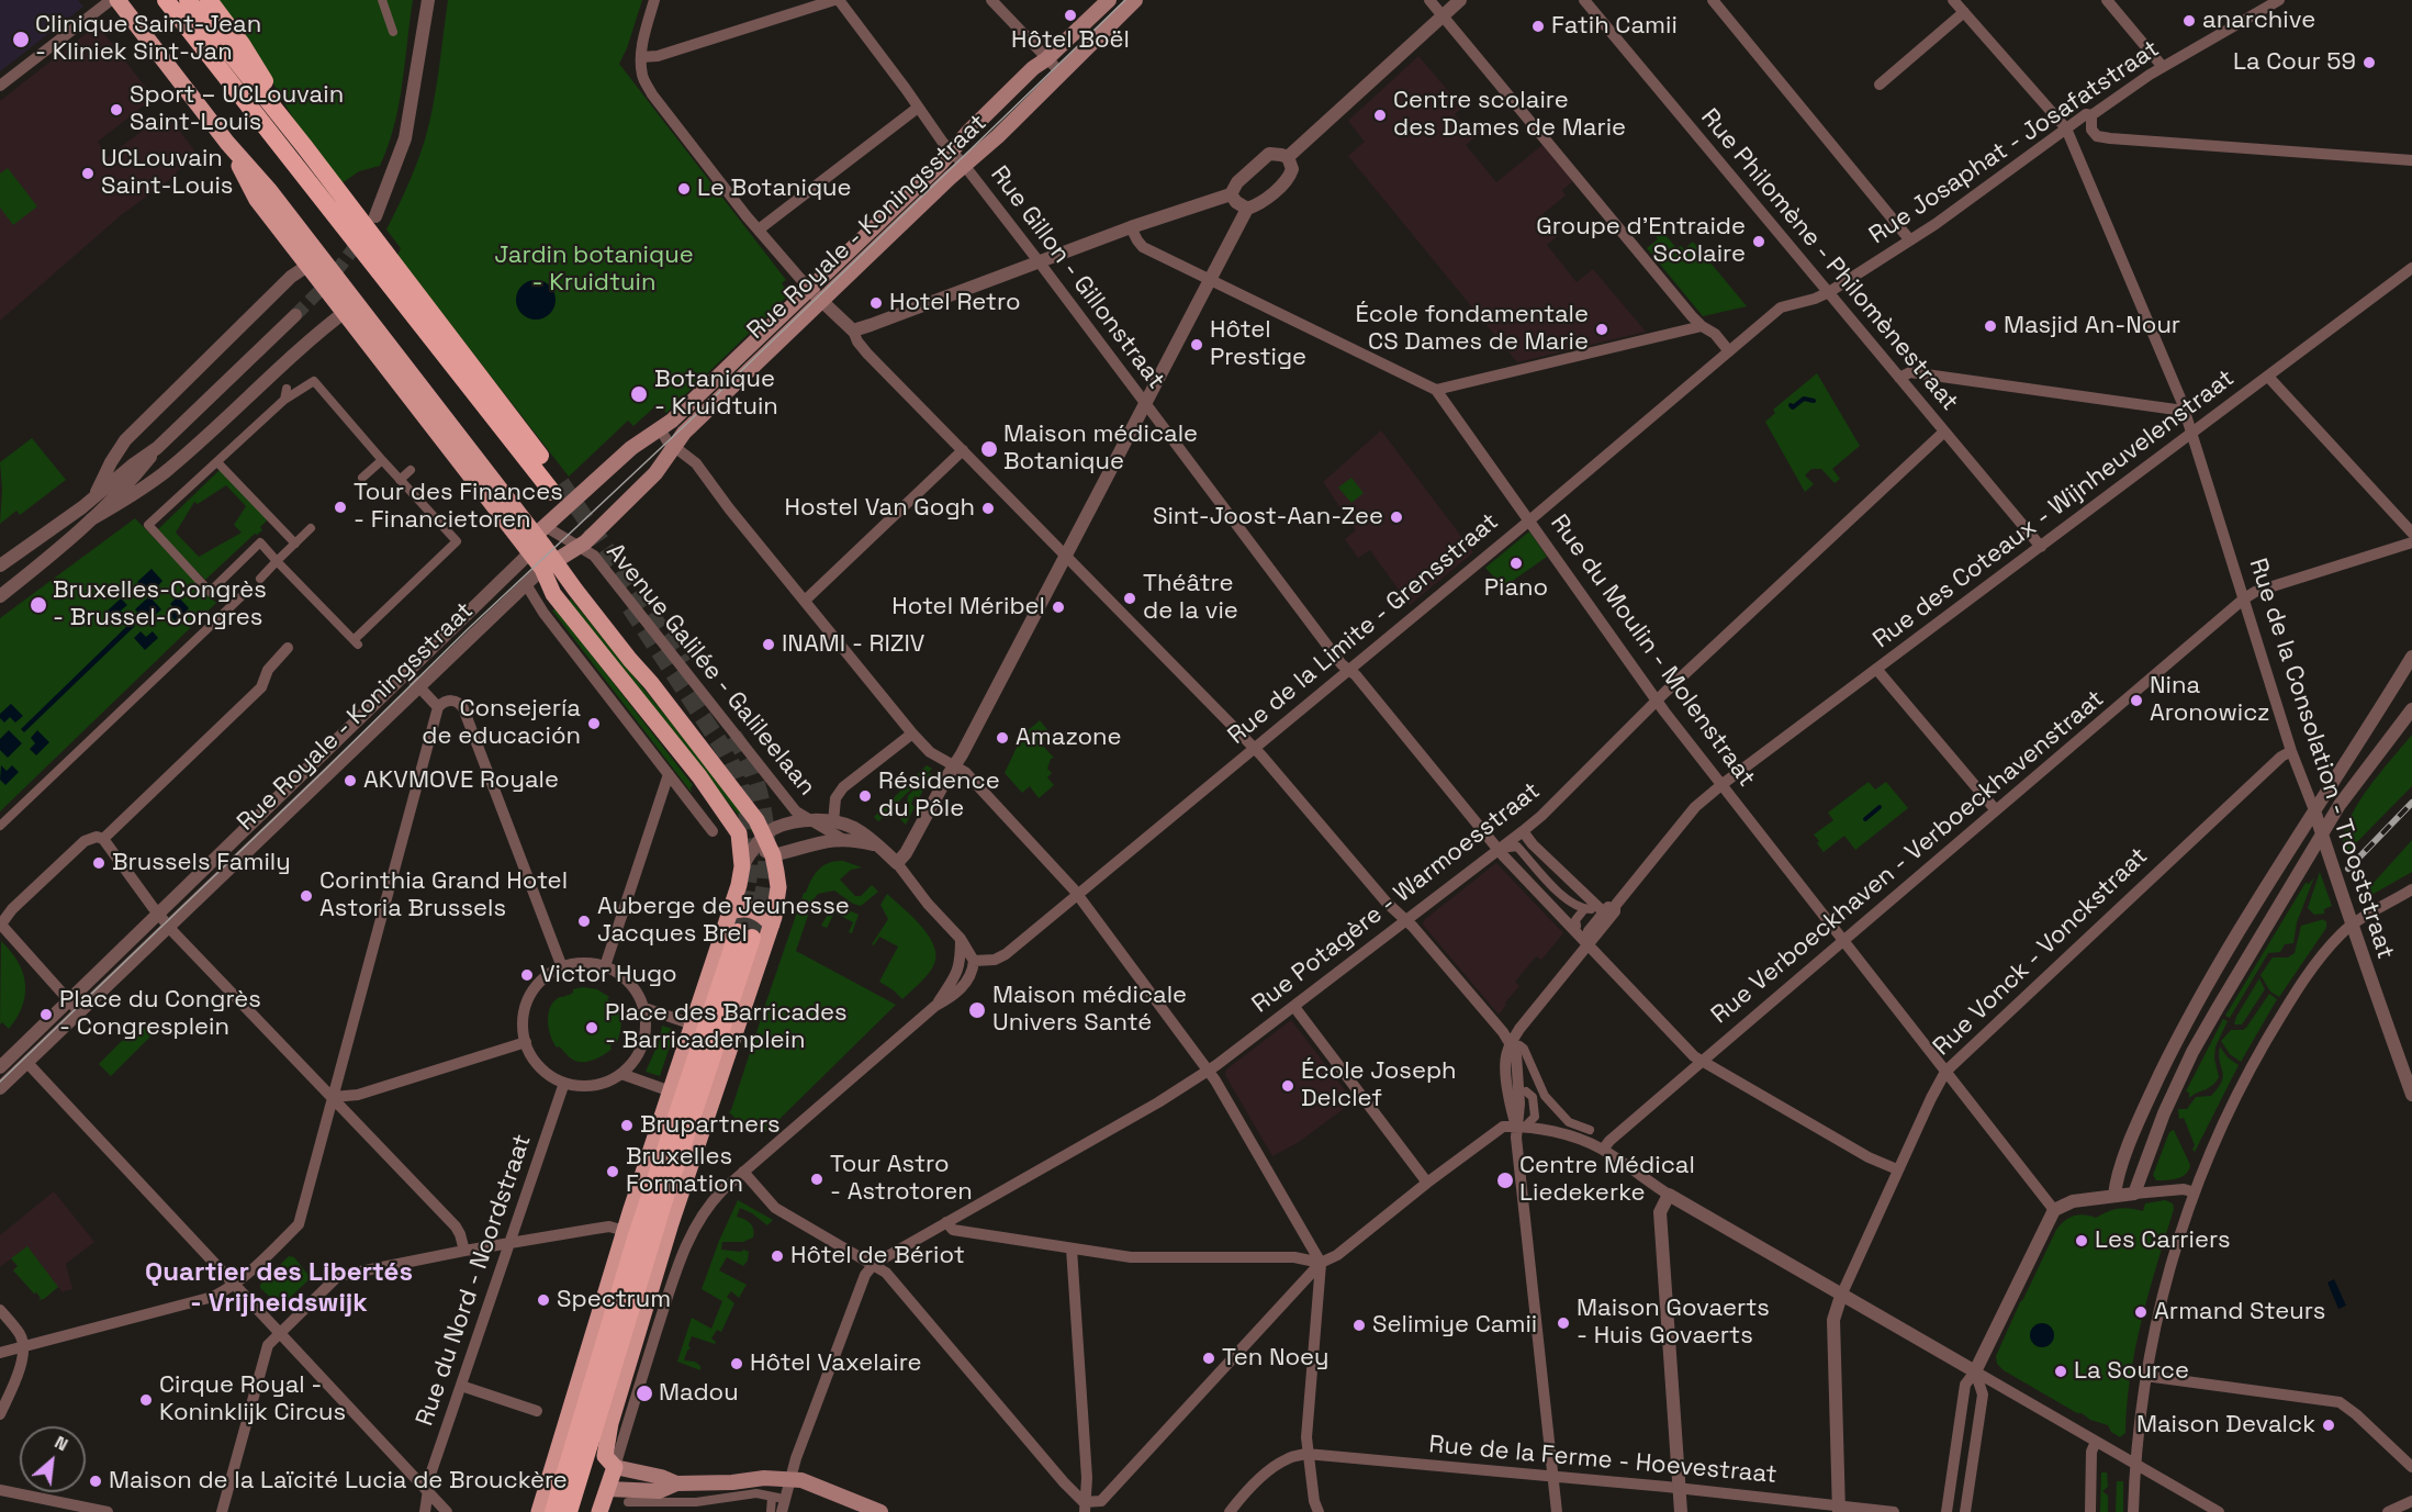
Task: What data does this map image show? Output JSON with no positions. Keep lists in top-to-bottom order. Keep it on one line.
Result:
{"streets":{"main road":["Rue Royale - Koningsstraat"],"street":["Rue Josaphat - Josafatstraat","Rue Philomène - Philomènestraat","Rue Gillon - Gillonstraat","Rue des Coteaux - Wijnheuvelenstraat","Rue de la Limite - Grensstraat","Rue du Moulin - Molenstraat","Avenue Galilée - Galileelaan","Rue de la Consolation - Trooststraat","Rue Verboeckhaven - Verboeckhavenstraat","Rue Potagère - Warmoesstraat","Rue Vonck - Vonckstraat","Rue du Nord - Noordstraat","Rue de la Ferme - Hoevestraat"]},"crossings":[["Rue Josaphat - Josafatstraat","Rue Philomène - Philomènestraat"],["Rue Josaphat - Josafatstraat","Rue de la Limite - Grensstraat"],["Rue Josaphat - Josafatstraat","Rue de la Consolation - Trooststraat"],["Rue Royale - Koningsstraat","Rue Gillon - Gillonstraat"],["Rue Royale - Koningsstraat","Avenue Galilée - Galileelaan"],["Rue Philomène - Philomènestraat","Rue des Coteaux - Wijnheuvelenstraat"],["Rue Philomène - Philomènestraat","Rue Potagère - Warmoesstraat"],["Rue Gillon - Gillonstraat","Rue de la Limite - Grensstraat"],["Rue Gillon - Gillonstraat","Rue Potagère - Warmoesstraat"],["Rue des Coteaux - Wijnheuvelenstraat","Rue du Moulin - Molenstraat"],["Rue des Coteaux - Wijnheuvelenstraat","Rue de la Consolation - Trooststraat"],["Rue de la Limite - Grensstraat","Rue du Moulin - Molenstraat"],["Rue du Moulin - Molenstraat","Rue Verboeckhaven - Verboeckhavenstraat"],["Rue du Moulin - Molenstraat","Rue Potagère - Warmoesstraat"],["Rue du Moulin - Molenstraat","Rue Vonck - Vonckstraat"],["Rue de la Consolation - Trooststraat","Rue Verboeckhaven - Verboeckhavenstraat"],["Rue de la Consolation - Trooststraat","Rue Vonck - Vonckstraat"]],"districts":["Quartier des Libertés - Vrijheidswijk"],"parks":["Jardin botanique - Kruidtuin"],"places":["Hôtel Boël","anarchive","Fatih Camii","Clinique Saint-Jean - Kliniek Sint-Jan","La Cour 59","Sport – UCLouvain Saint-Louis","Centre scolaire des Dames de Marie","UCLouvain Saint-Louis","Le Botanique","Groupe d'Entraide Scolaire","Hotel Retro","Masjid An-Nour","École fondamentale CS Dames de Marie","Hôtel Prestige","Botanique - Kruidtuin","Maison médicale Botanique","Tour des Finances - Financietoren","Hostel Van Gogh","Sint-Joost-Aan-Zee","Piano","Théâtre de la vie","Bruxelles-Congrès - Brussel-Congres","Hotel Méribel","INAMI - RIZIV","Nina Aronowicz","Consejería de educación","Amazone","AKVMOVE Royale","Résidence du Pôle","Brussels Family","Corinthia Grand Hotel Astoria Brussels","Auberge de Jeunesse Jacques Brel","Victor Hugo","Maison médicale Univers Santé","Place du Congrès - Congresplein","Place des Barricades - Barricadenplein","École Joseph Delclef","Brupartners","Bruxelles Formation","Tour Astro - Astrotoren","Centre Médical Liedekerke","Les Carriers","Hôtel de Bériot","Spectrum","Armand Steurs","Maison Govaerts - Huis Govaerts","Selimiye Camii","Ten Noey","Hôtel Vaxelaire","La Source","Madou","Cirque Royal - Koninklijk Circus","Maison Devalck","Maison de la Laïcité Lucia de Brouckère"],"north":"top right"}
